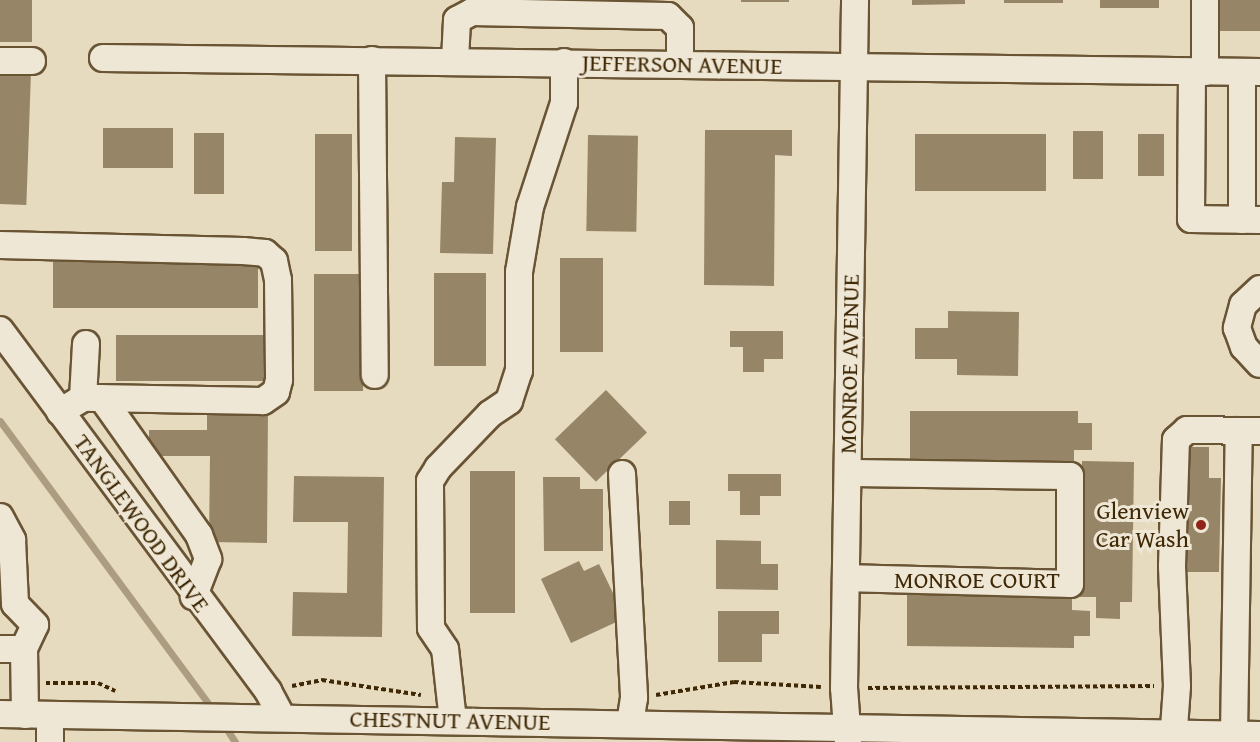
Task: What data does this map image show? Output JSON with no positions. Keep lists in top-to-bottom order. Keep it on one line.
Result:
{"streets":{"street":["JEFFERSON AVENUE","MONROE AVENUE","TANGLEWOOD DRIVE","MONROE COURT","CHESTNUT AVENUE"]},"crossings":[["JEFFERSON AVENUE","MONROE AVENUE"],["MONROE AVENUE","MONROE COURT"],["MONROE AVENUE","CHESTNUT AVENUE"],["TANGLEWOOD DRIVE","CHESTNUT AVENUE"]],"places":["Glenview Car Wash"]}
